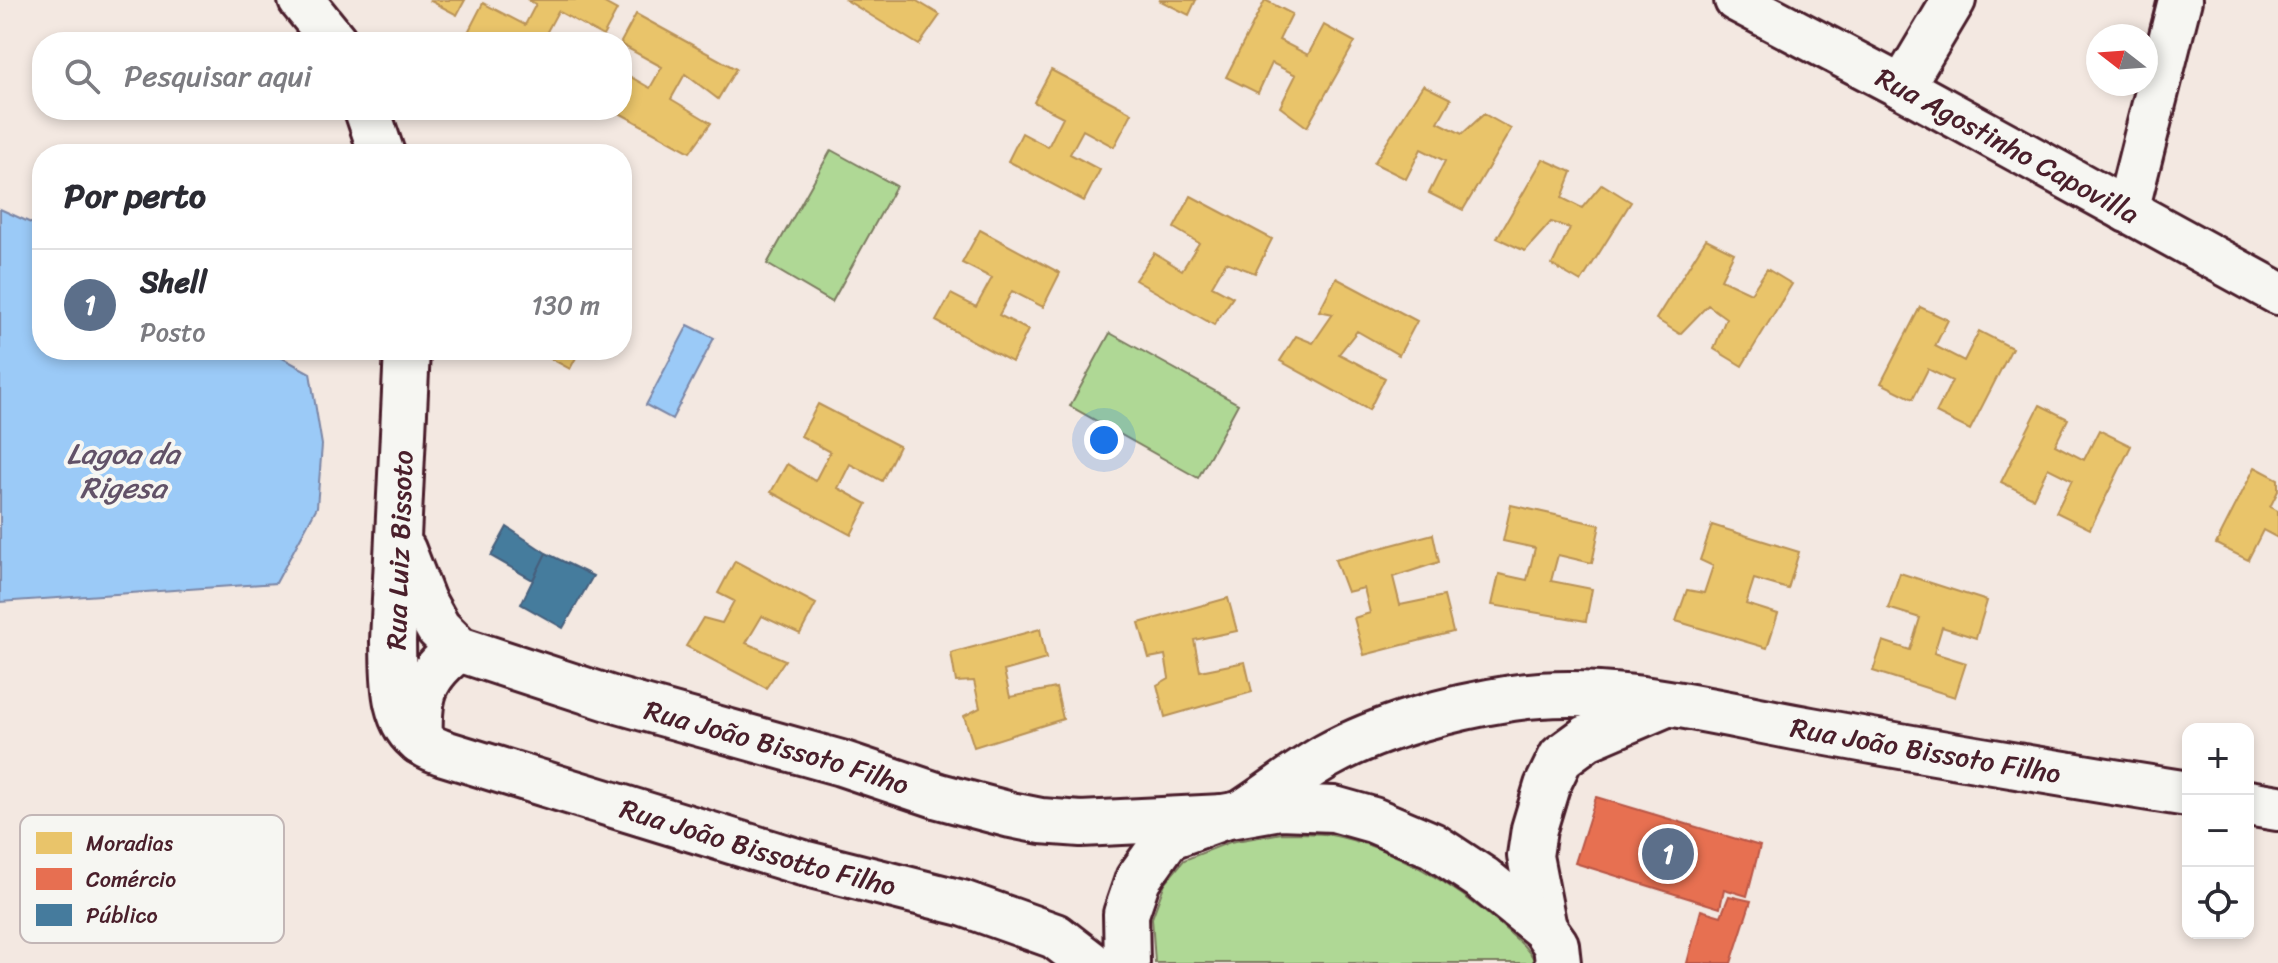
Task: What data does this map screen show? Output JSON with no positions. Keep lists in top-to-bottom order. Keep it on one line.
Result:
{"streets":{"main road":["Rua Luiz Bissoto","Rua João Bissoto Filho","Rua João Bissotto Filho"],"street":["Rua Agostinho Capovilla"]},"crossings":[["Rua Luiz Bissoto","Rua João Bissotto Filho"]],"water":["Lagoa da Rigesa"],"legend":["Moradias","Comércio","Público"],"north":"left","page":{"search":"Pesquisar aqui","heading":"Por perto","list":[{"mark":"1","name":"Shell","note":"Posto","value":"130 m"}],"map_buttons":["+","−"],"pins":"1"}}
